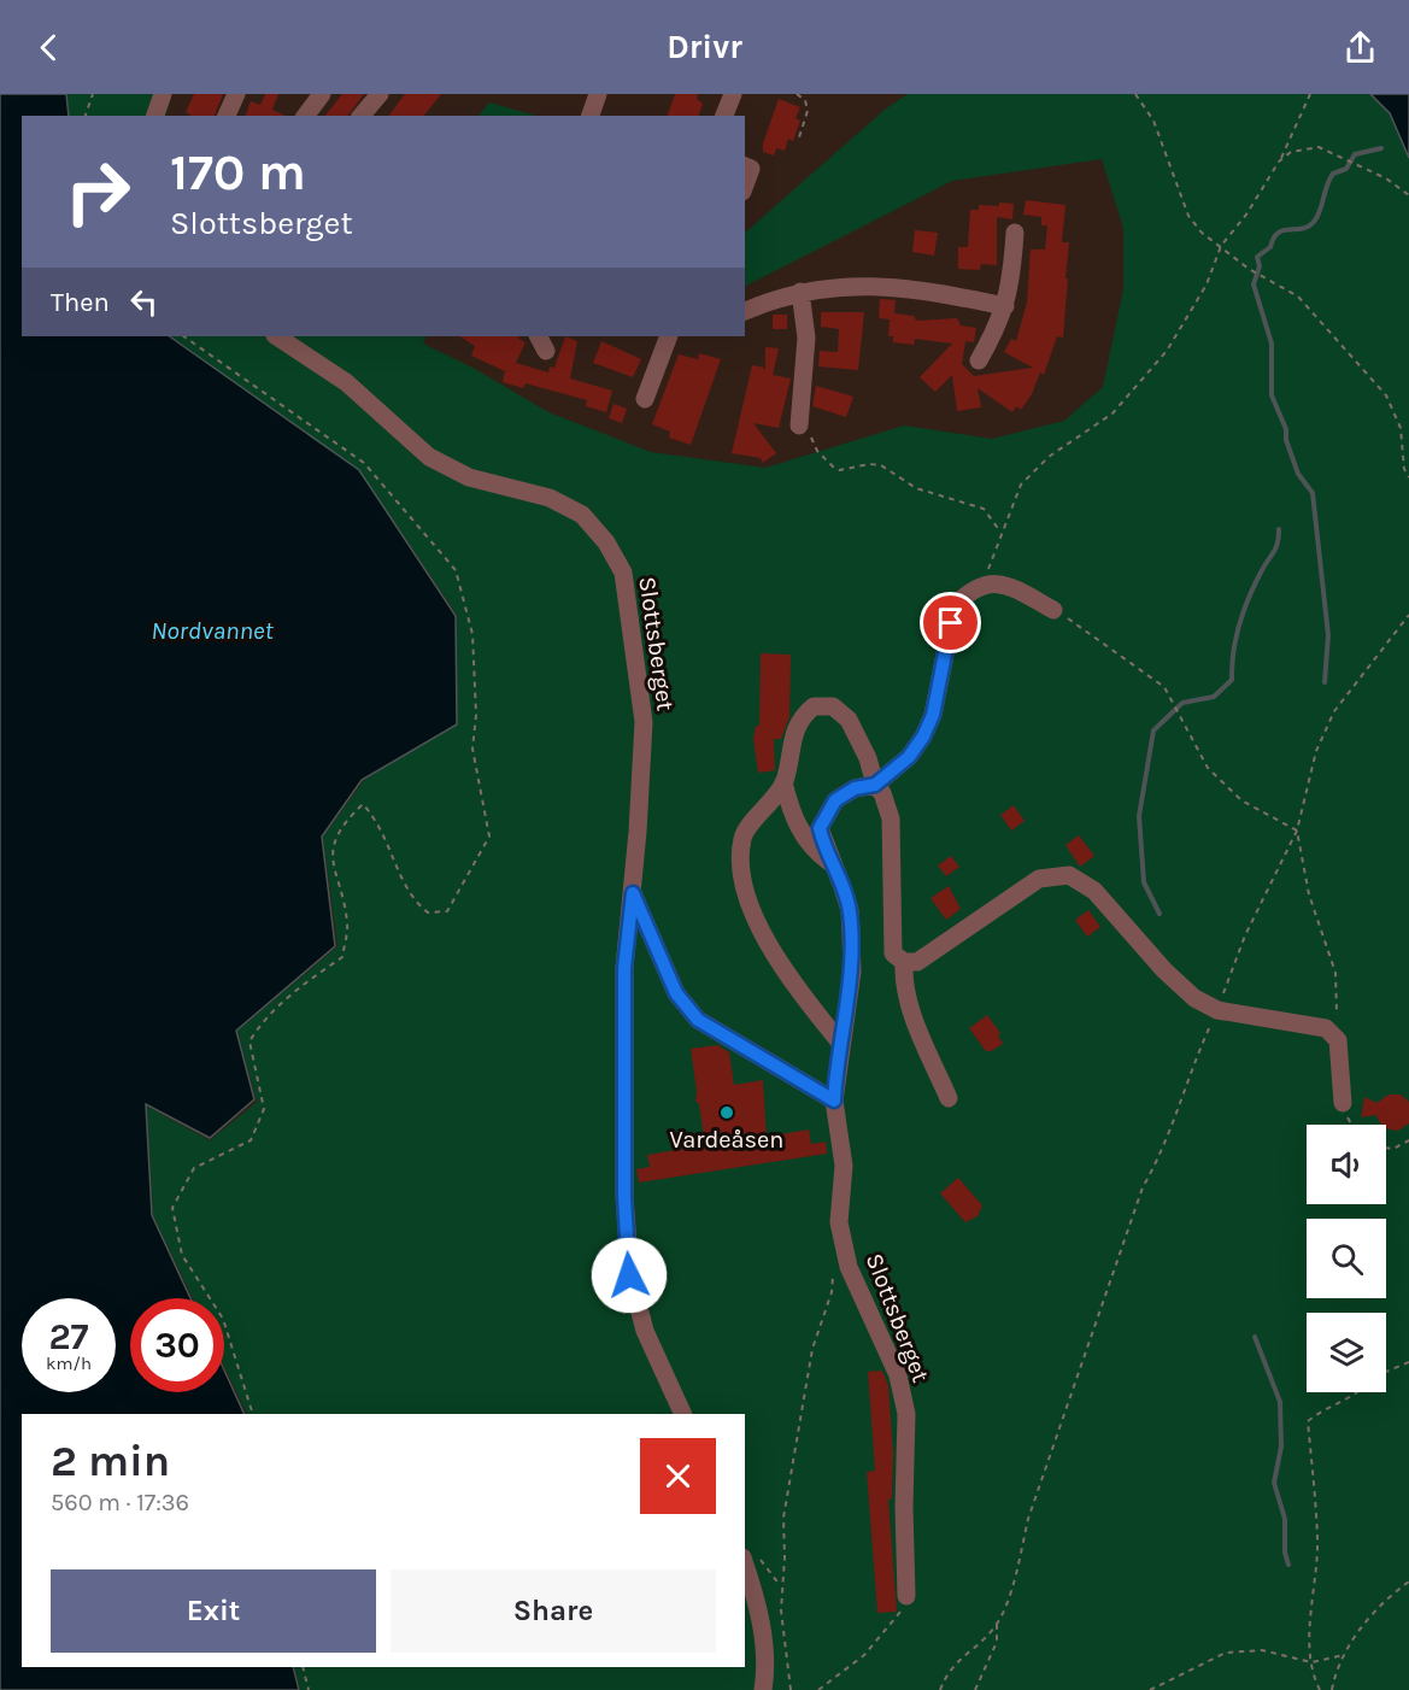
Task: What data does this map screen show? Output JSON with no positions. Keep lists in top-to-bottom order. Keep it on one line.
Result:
{"streets":{"street":["Slottsberget"]},"water":["Nordvannet"],"places":["Vardeåsen"],"page":{"header":"Drivr","turn":["170 m","Slottsberget"],"then":"Then","speed":"27 km/h","limit":"30","heading":["2 min","560 m · 17:36"],"buttons":["Exit","Share"]}}
